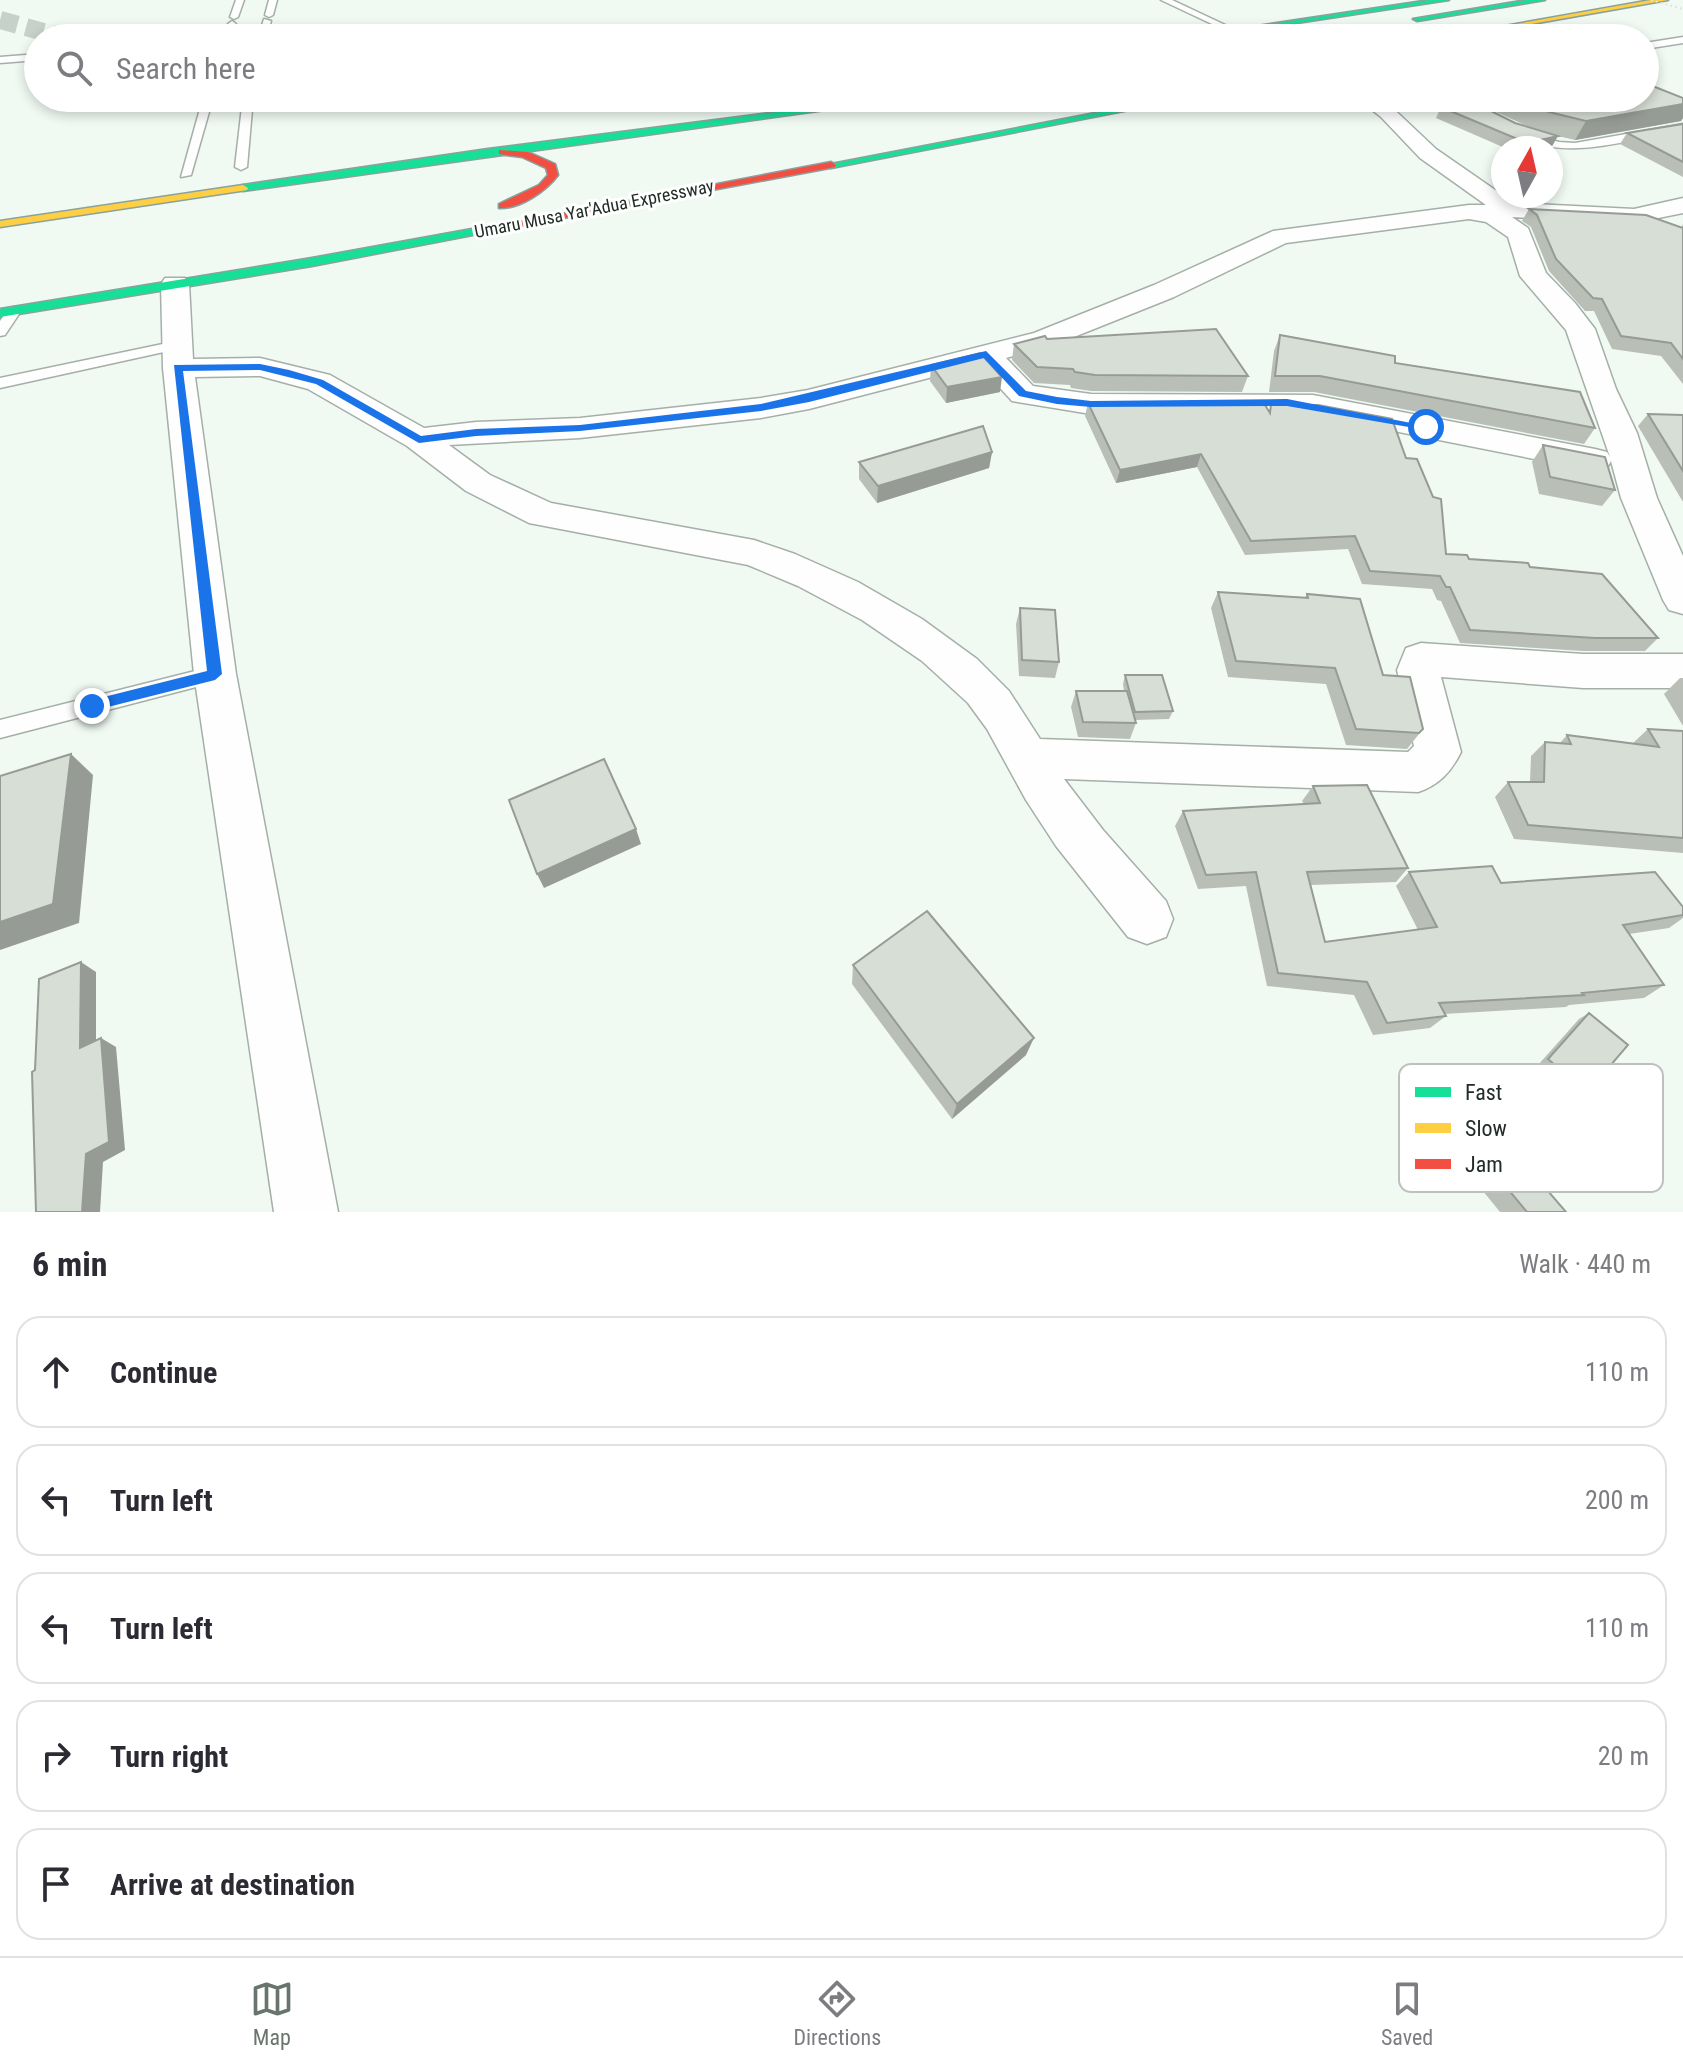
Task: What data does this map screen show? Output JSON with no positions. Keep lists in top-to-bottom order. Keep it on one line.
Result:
{"streets":{"highway":["Umaru Musa Yar'Adua Expressway"]},"legend":["Fast","Slow","Jam"],"north":"top","page":{"search":"Search here","heading":["6 min","Walk · 440 m"],"list":[["Continue","110 m"],["Turn left","200 m"],["Turn left","110 m"],["Turn right","20 m"],"Arrive at destination"],"nav":["Map","Directions","Saved"]}}
